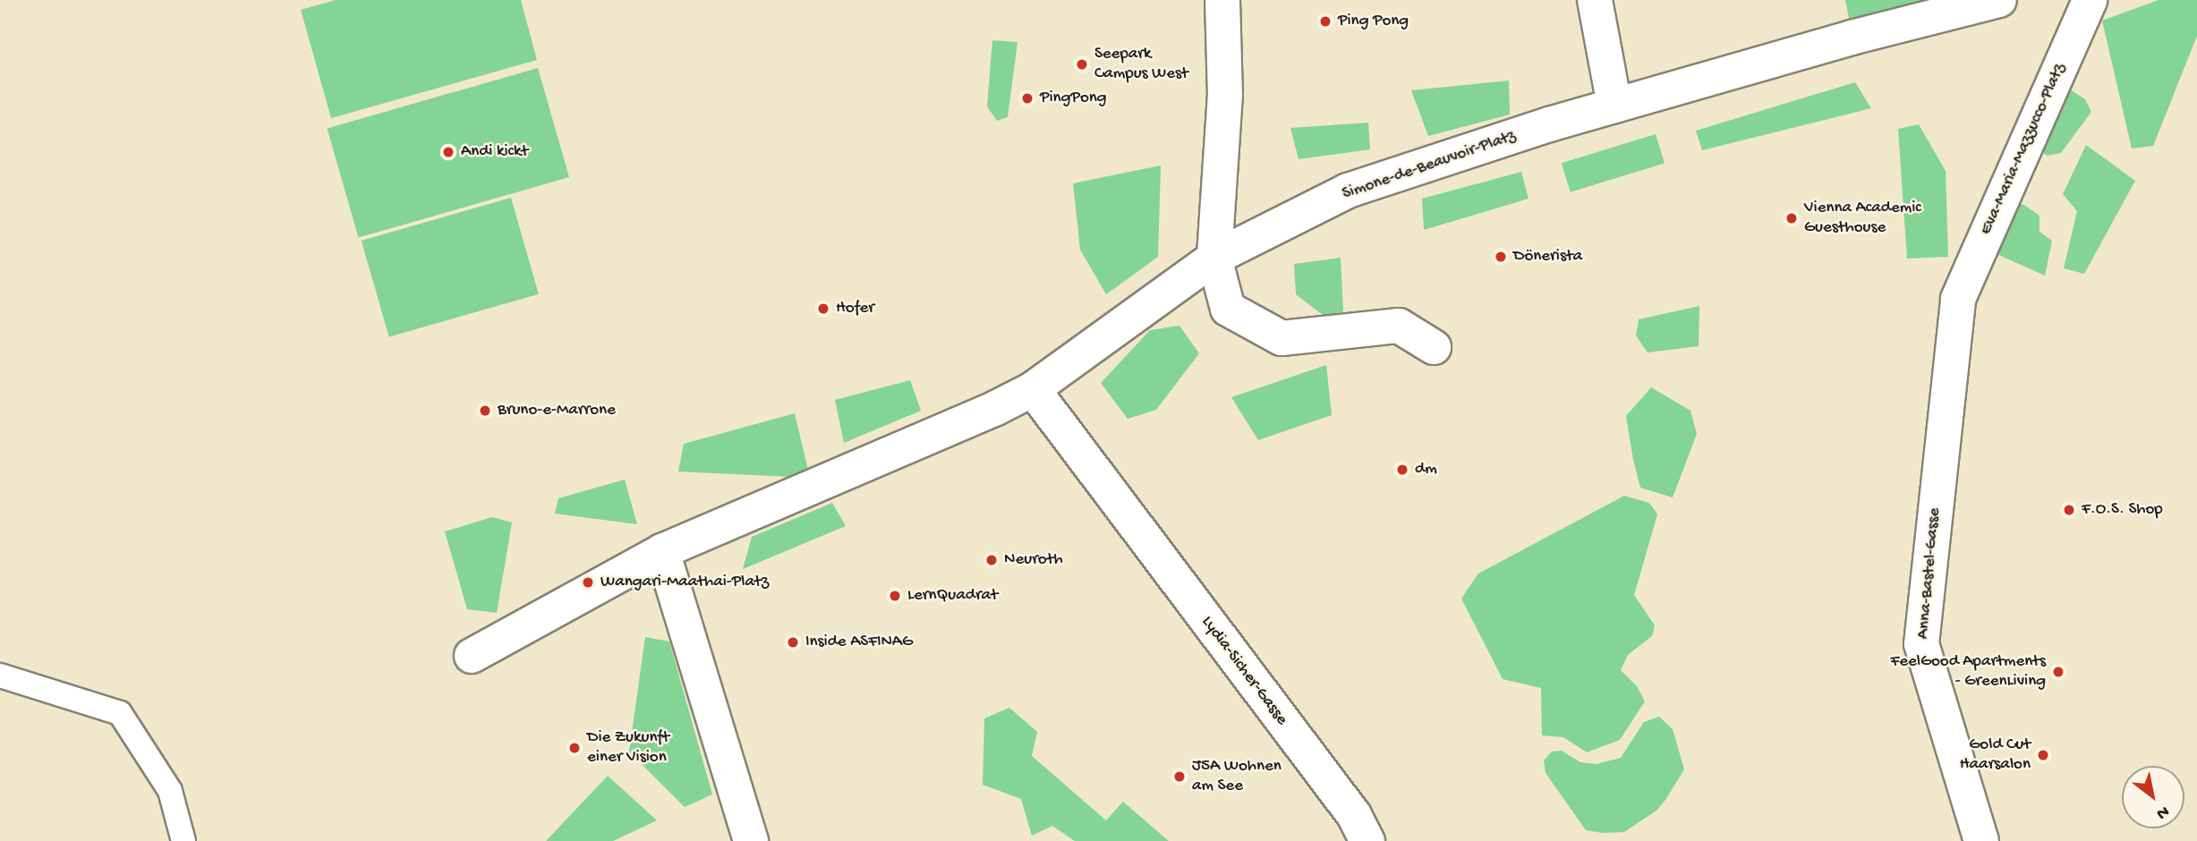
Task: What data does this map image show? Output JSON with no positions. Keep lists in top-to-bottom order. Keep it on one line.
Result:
{"streets":{"street":["Eva-Maria-Mazzucco-Platz","Simone-de-Beauvoir-Platz","Anna-Bastel-Gasse","Lydia-Sicher-Gasse"]},"crossings":[["Eva-Maria-Mazzucco-Platz","Anna-Bastel-Gasse"],["Simone-de-Beauvoir-Platz","Lydia-Sicher-Gasse"]],"places":["Ping Pong","Seepark Campus West","PingPong","Andi kickt","Vienna Academic Guesthouse","Dönerista","Hofer","Bruno-e-Marrone","dm","F.O.S. Shop","Neuroth","Wangari-Maathai-Platz","LernQuadrat","Inside ASFINAG","FeelGood Apartments - GreenLiving","Die Zukunft einer Vision","Gold Cut Haarsalon","J5A Wohnen am See"],"north":"bottom right"}
